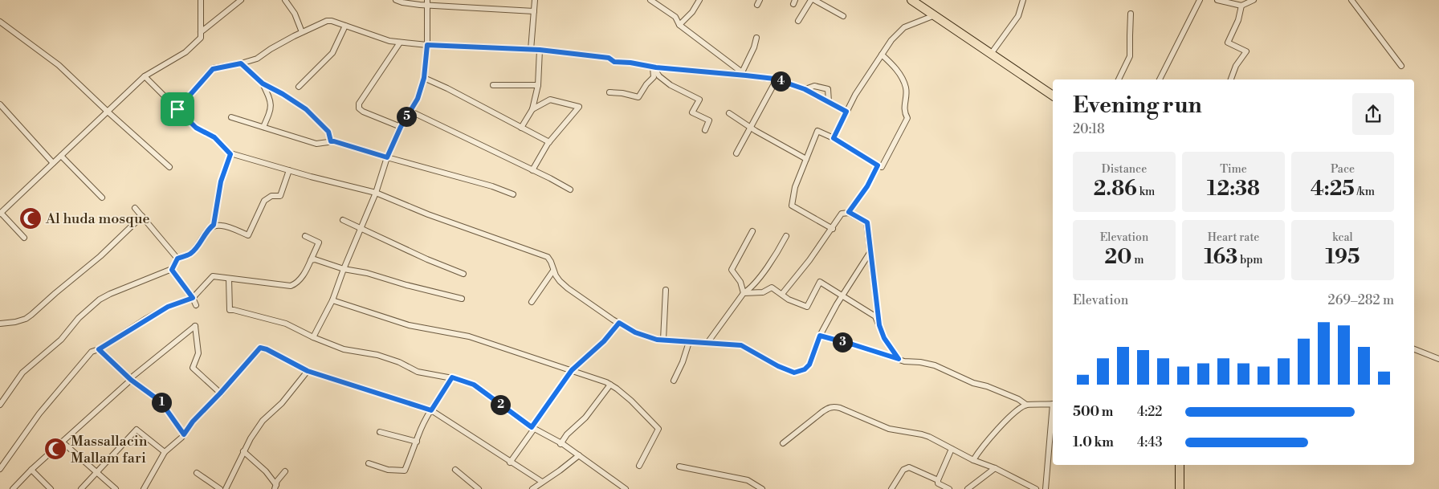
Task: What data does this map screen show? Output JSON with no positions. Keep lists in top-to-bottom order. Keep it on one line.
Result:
{"places":{"mosque":["Al huda mosque","Massallacin Mallam fari"]},"page":{"pins":["4","5","3","1","2"],"heading":["Evening run","20:18"],"stats":[["Distance","2.86 km"],["Time","12:38"],["Pace","4:25 /km"],["Elevation","20 m"],["Heart rate","163 bpm"],["kcal","195"]],"chart":["Elevation","269–282 m"],"list":[{"name":"500 m","note":"4:22"},{"name":"1.0 km","note":"4:43"}]}}
